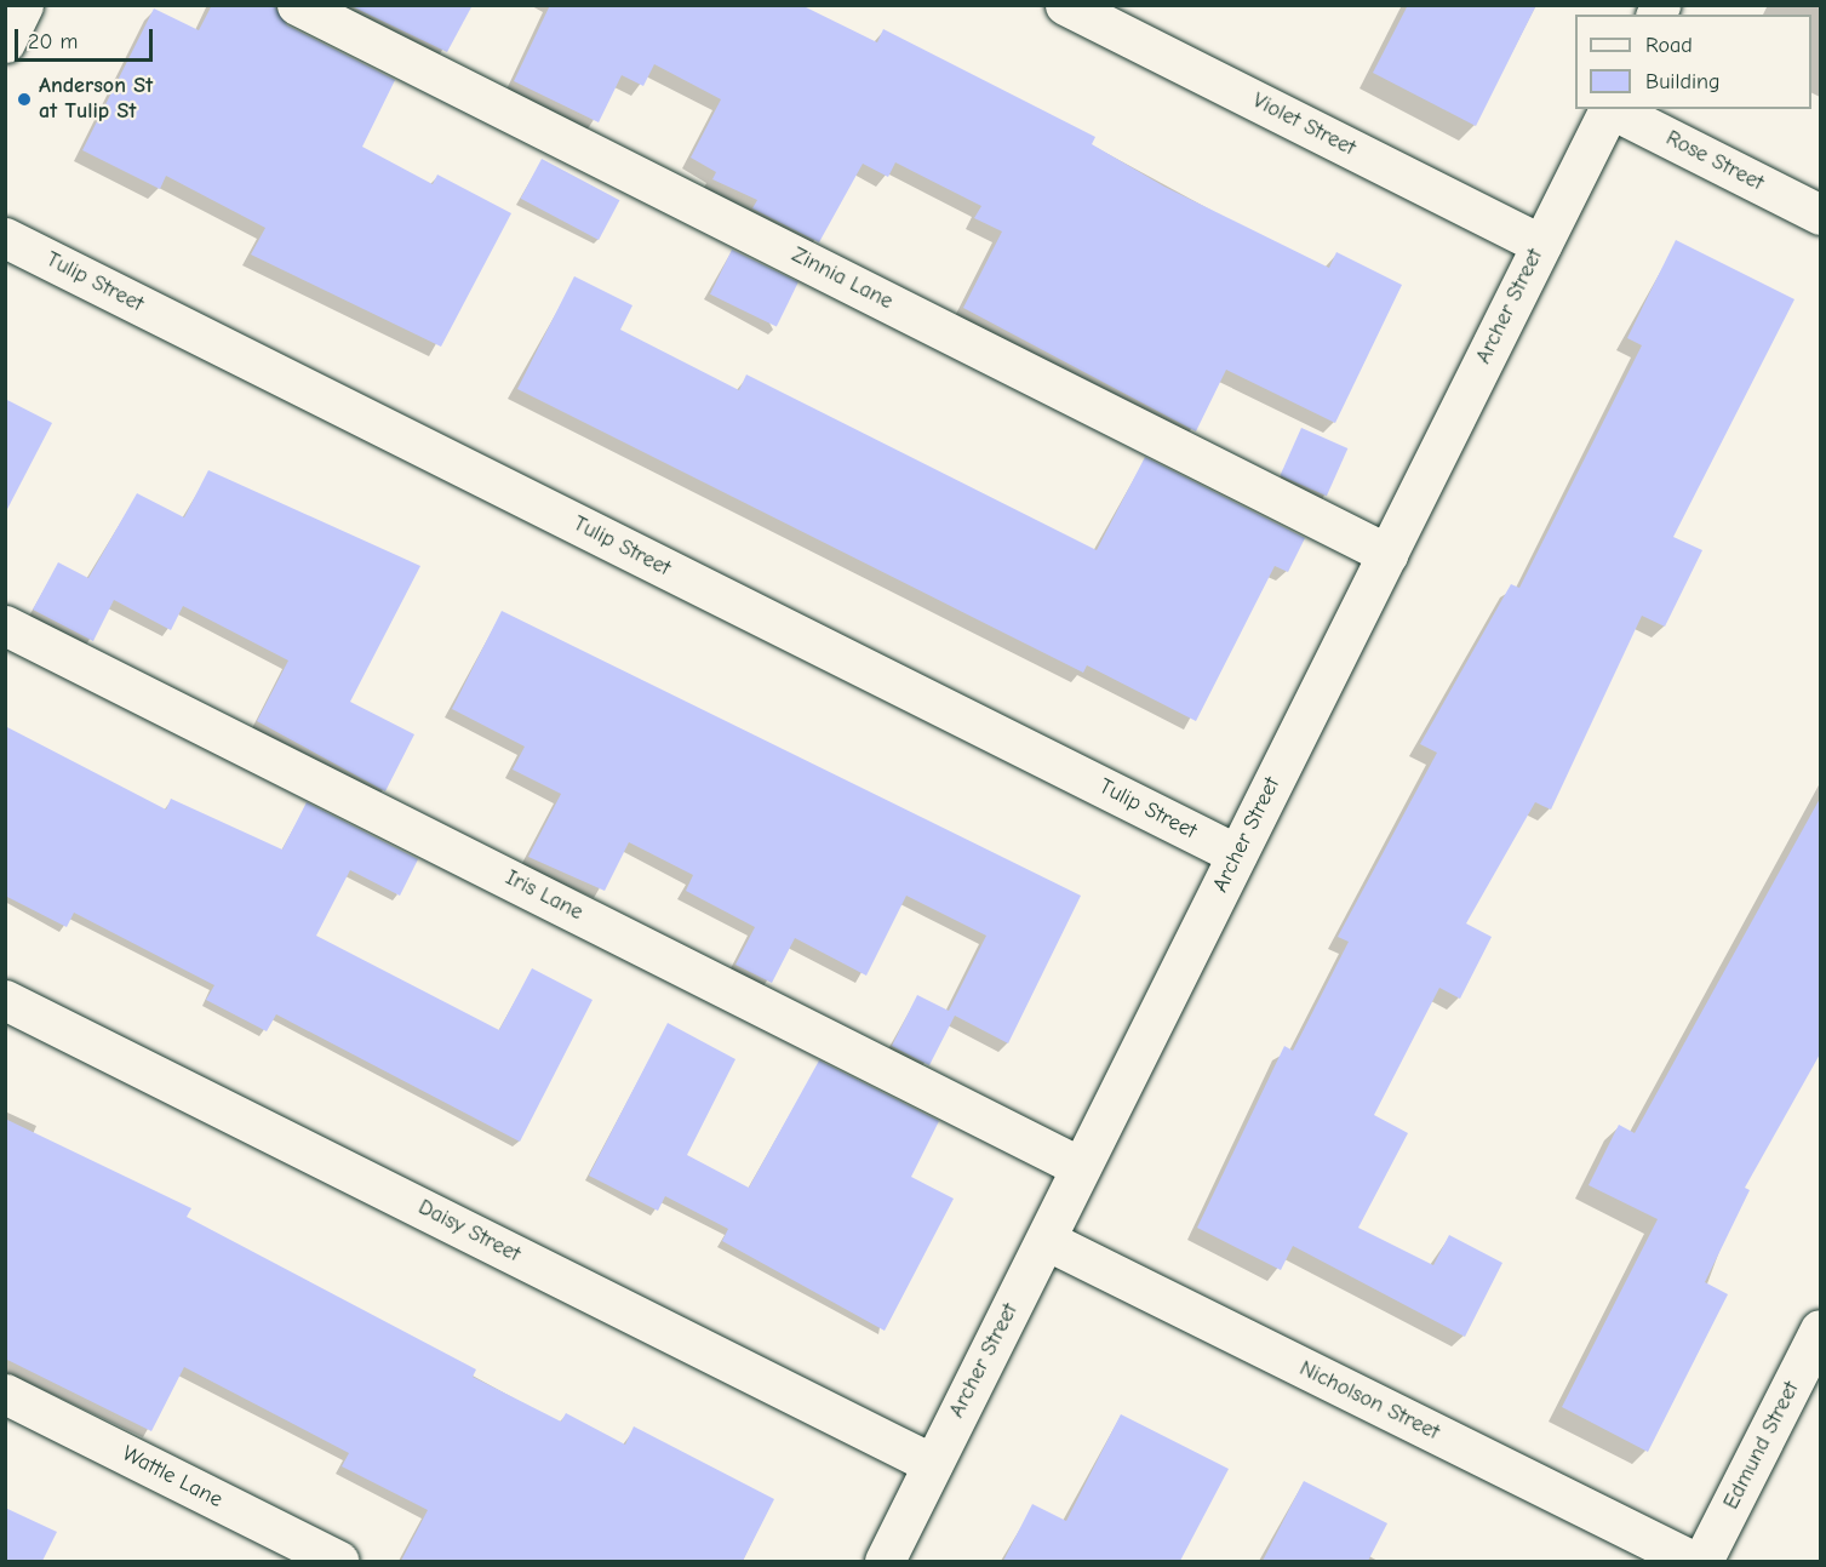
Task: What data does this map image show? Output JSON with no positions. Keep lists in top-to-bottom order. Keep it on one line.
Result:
{"streets":{"street":["Violet Street","Rose Street","Zinnia Lane","Tulip Street","Archer Street","Iris Lane","Daisy Street","Nicholson Street","Edmund Street","Wattle Lane"]},"crossings":[["Violet Street","Archer Street"],["Zinnia Lane","Archer Street"],["Tulip Street","Archer Street"],["Archer Street","Iris Lane"],["Archer Street","Daisy Street"],["Archer Street","Nicholson Street"]],"places":["Anderson St at Tulip St"],"legend":["Road","Building"],"scale_bar":"20 m"}
